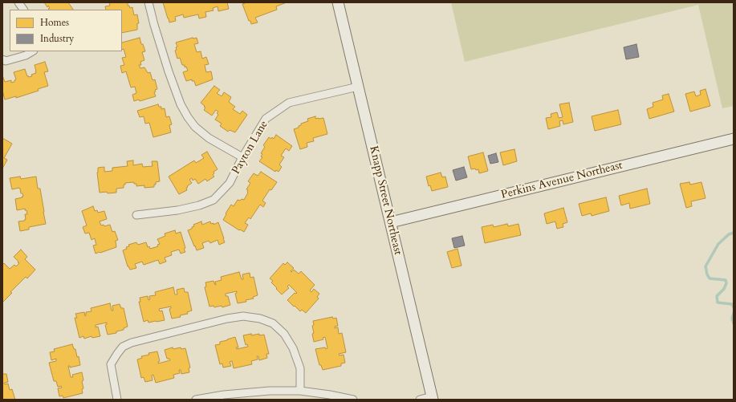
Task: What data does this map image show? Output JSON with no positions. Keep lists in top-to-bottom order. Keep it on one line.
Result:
{"streets":{"main road":["Perkins Avenue Northeast","Knapp Street Northeast"],"street":["Payton Lane"]},"crossings":[["Payton Lane","Knapp Street Northeast"],["Perkins Avenue Northeast","Knapp Street Northeast"]],"legend":["Homes","Industry"]}
